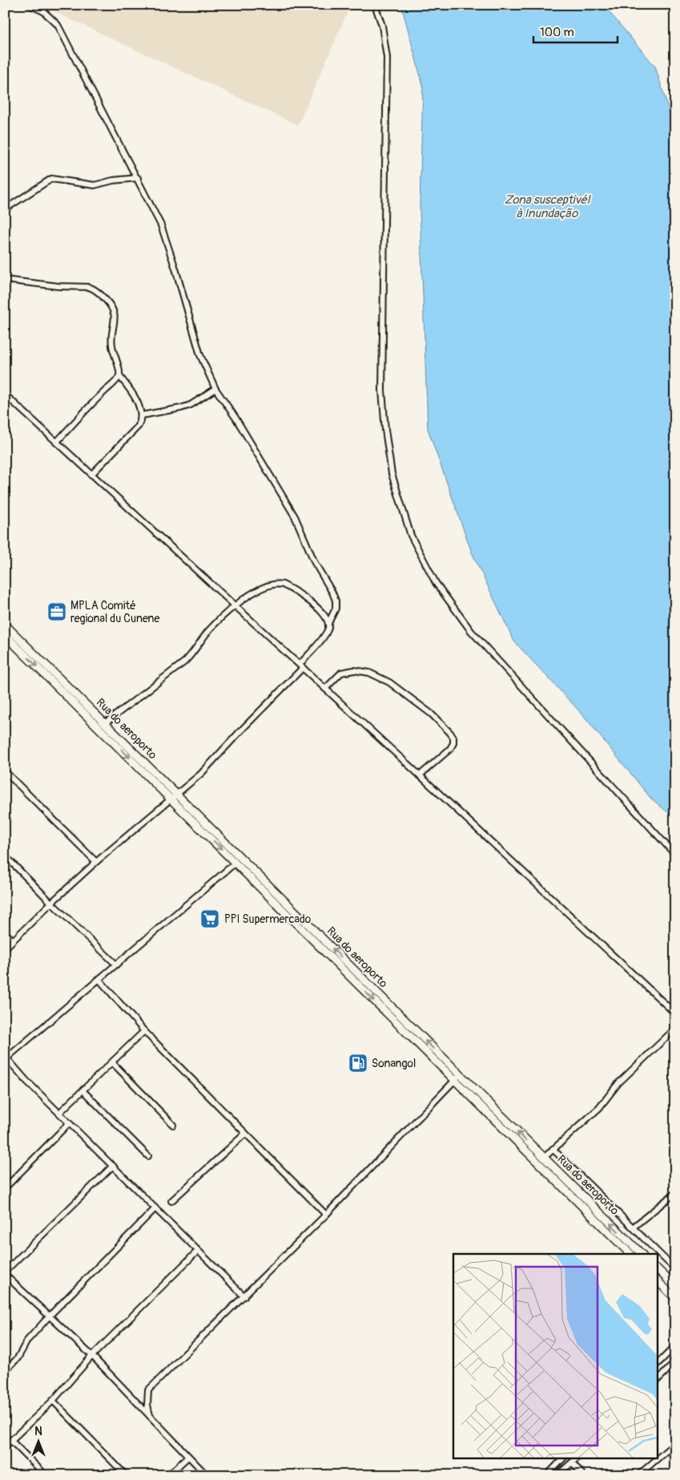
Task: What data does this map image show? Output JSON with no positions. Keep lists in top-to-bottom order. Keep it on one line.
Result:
{"streets":{"main road":["Rua do aeroporto"]},"water":["Zona susceptivél à Inundação"],"places":{"office":["MPLA Comité regional du Cunene"],"supermarket":["PPI Supermercado"],"fuel station":["Sonangol"]},"scale_bar":"100 m","north":"top"}
